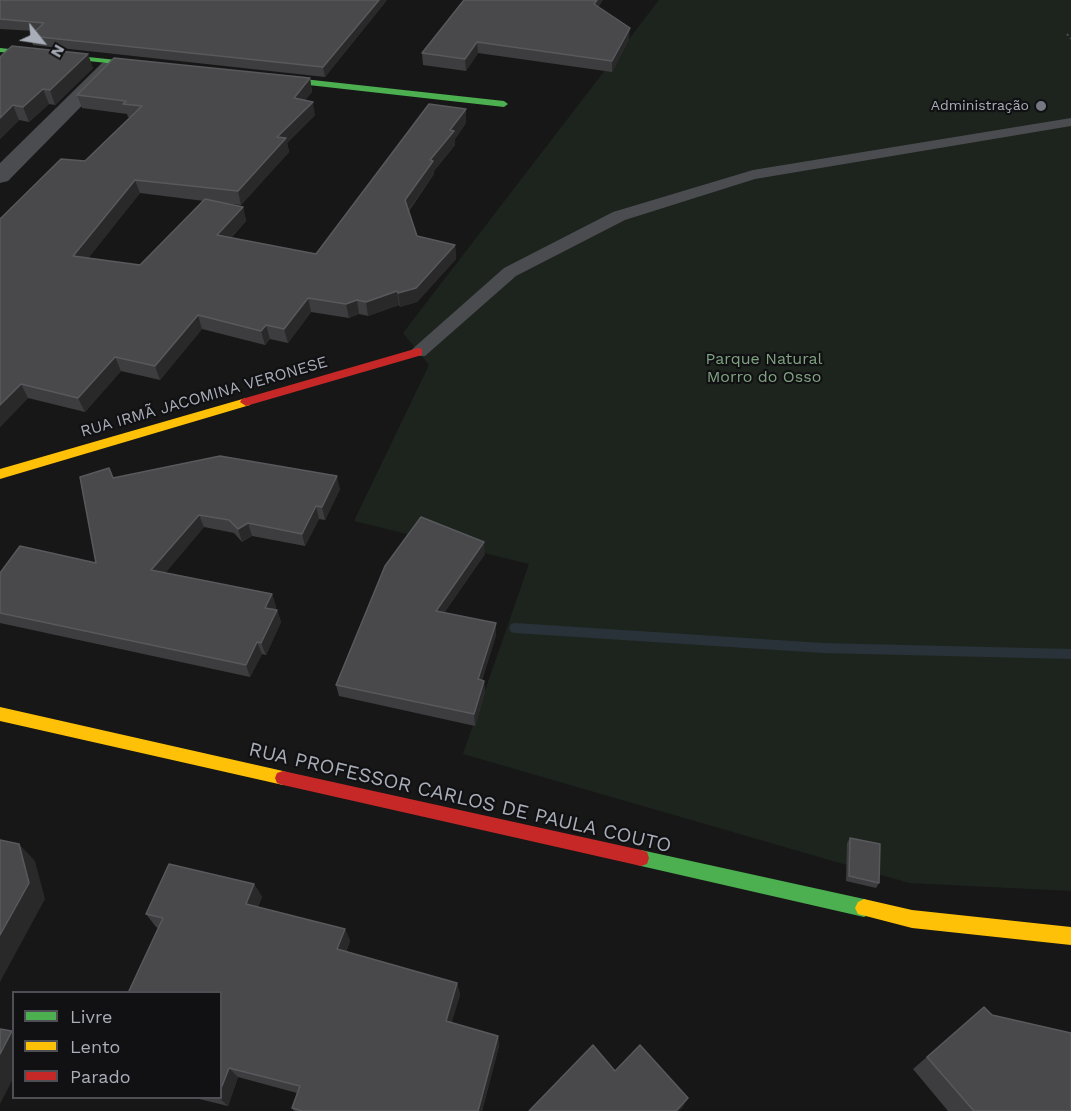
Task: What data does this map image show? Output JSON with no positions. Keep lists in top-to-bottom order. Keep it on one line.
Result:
{"streets":{"street":["RUA IRMÃ JACOMINA VERONESE","RUA PROFESSOR CARLOS DE PAULA COUTO"]},"parks":["Parque Natural Morro do Osso"],"places":["Administração"],"legend":["Livre","Lento","Parado"],"north":"bottom right"}
